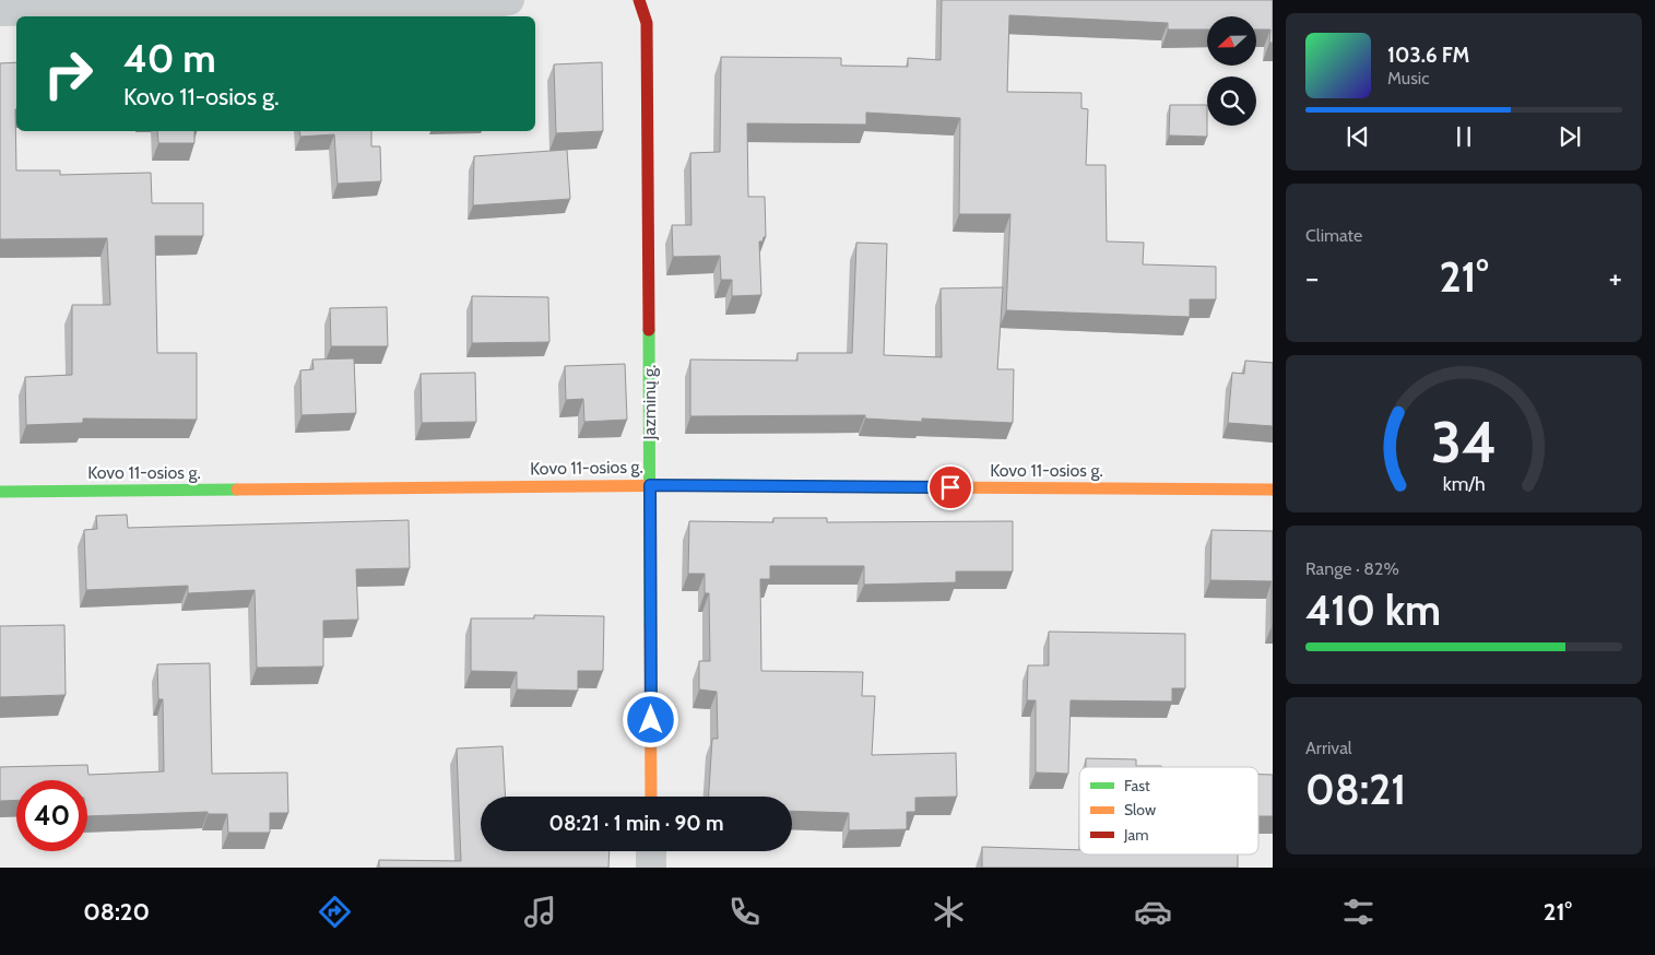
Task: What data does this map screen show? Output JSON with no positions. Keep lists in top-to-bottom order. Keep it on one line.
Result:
{"streets":{"street":["Jazminų g.","Kovo 11-osios g."]},"crossings":[["Jazminų g.","Kovo 11-osios g."]],"legend":["Fast","Slow","Jam"],"north":"left","page":{"turn":["40 m","Kovo 11-osios g."],"song":["103.6 FM","Music"],"tile":["Climate",["Range · 82%","410 km"],["Arrival","08:21"]],"heat":["−","21°","+"],"limit":"40","trip":"08:21 · 1 min · 90 m","tabs":["08:20","21°"],"gauge":["34","km/h"]}}
